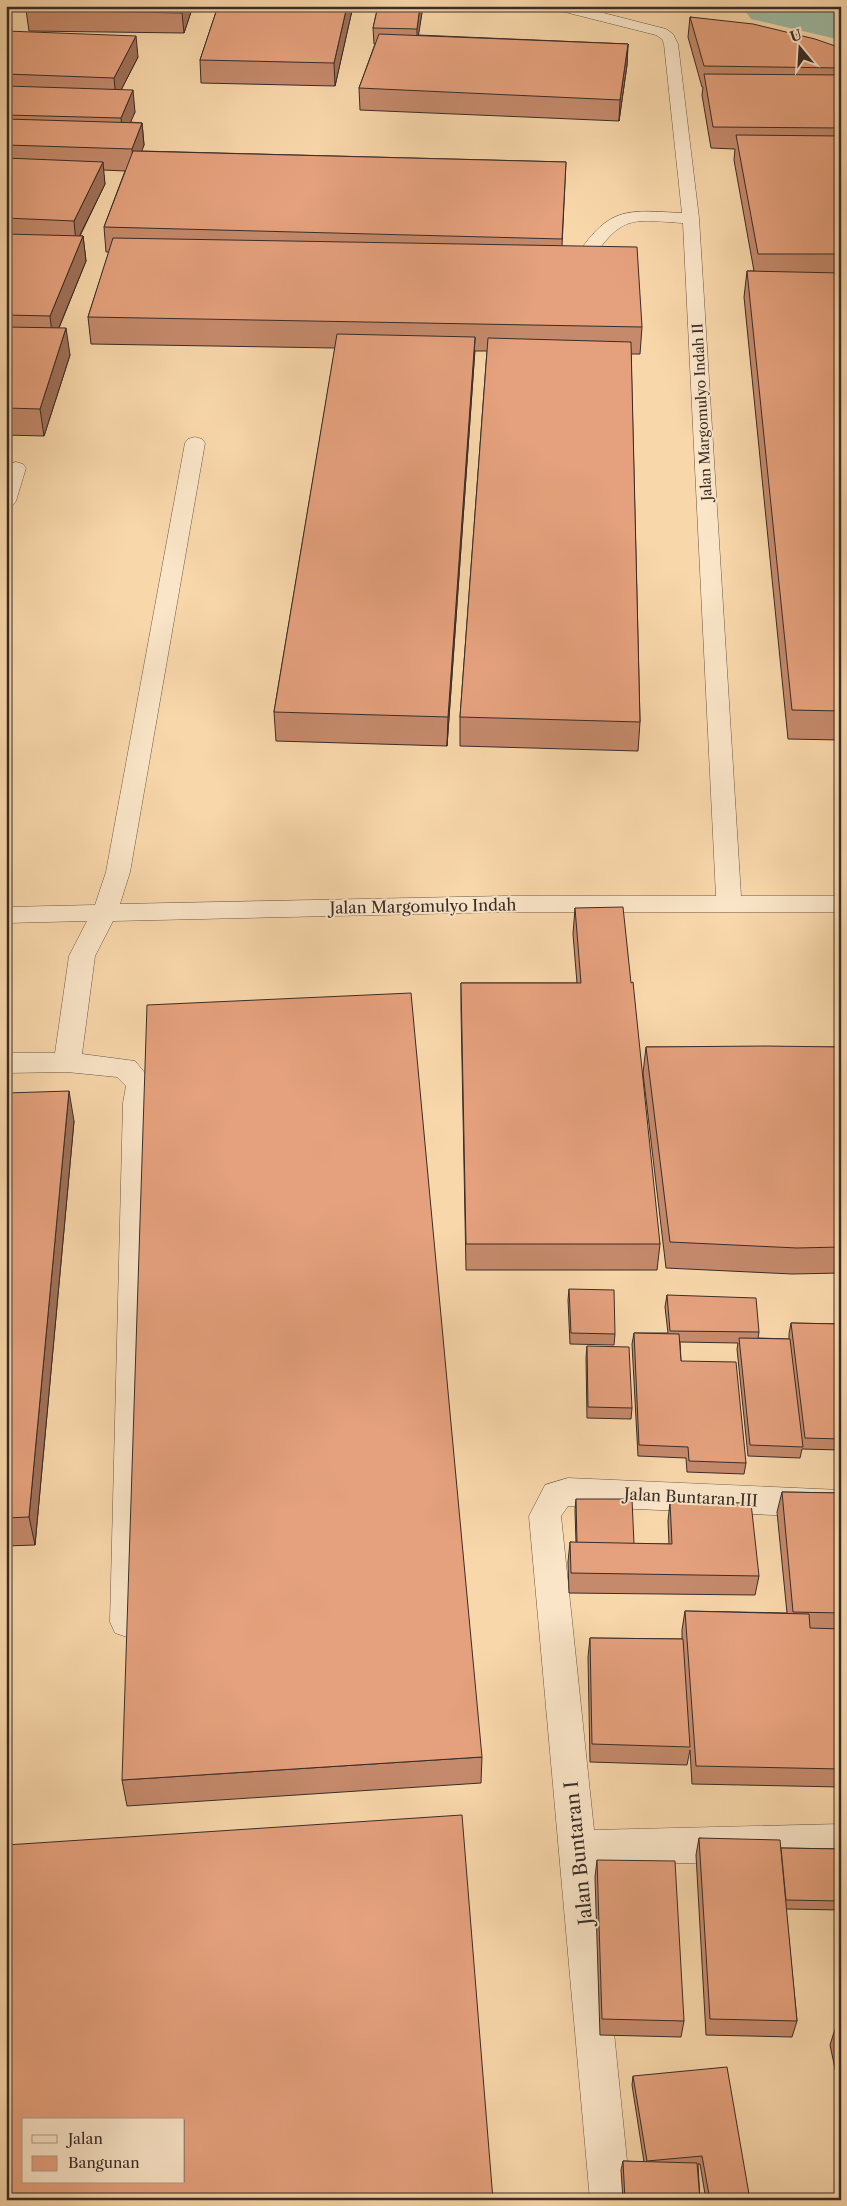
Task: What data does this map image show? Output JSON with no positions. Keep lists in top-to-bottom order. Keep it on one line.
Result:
{"streets":{"street":["Jalan Margomulyo Indah II","Jalan Margomulyo Indah","Jalan Buntaran III","Jalan Buntaran I"]},"crossings":[["Jalan Margomulyo Indah II","Jalan Margomulyo Indah"],["Jalan Buntaran III","Jalan Buntaran I"]],"legend":["Jalan","Bangunan"],"north":"top"}
